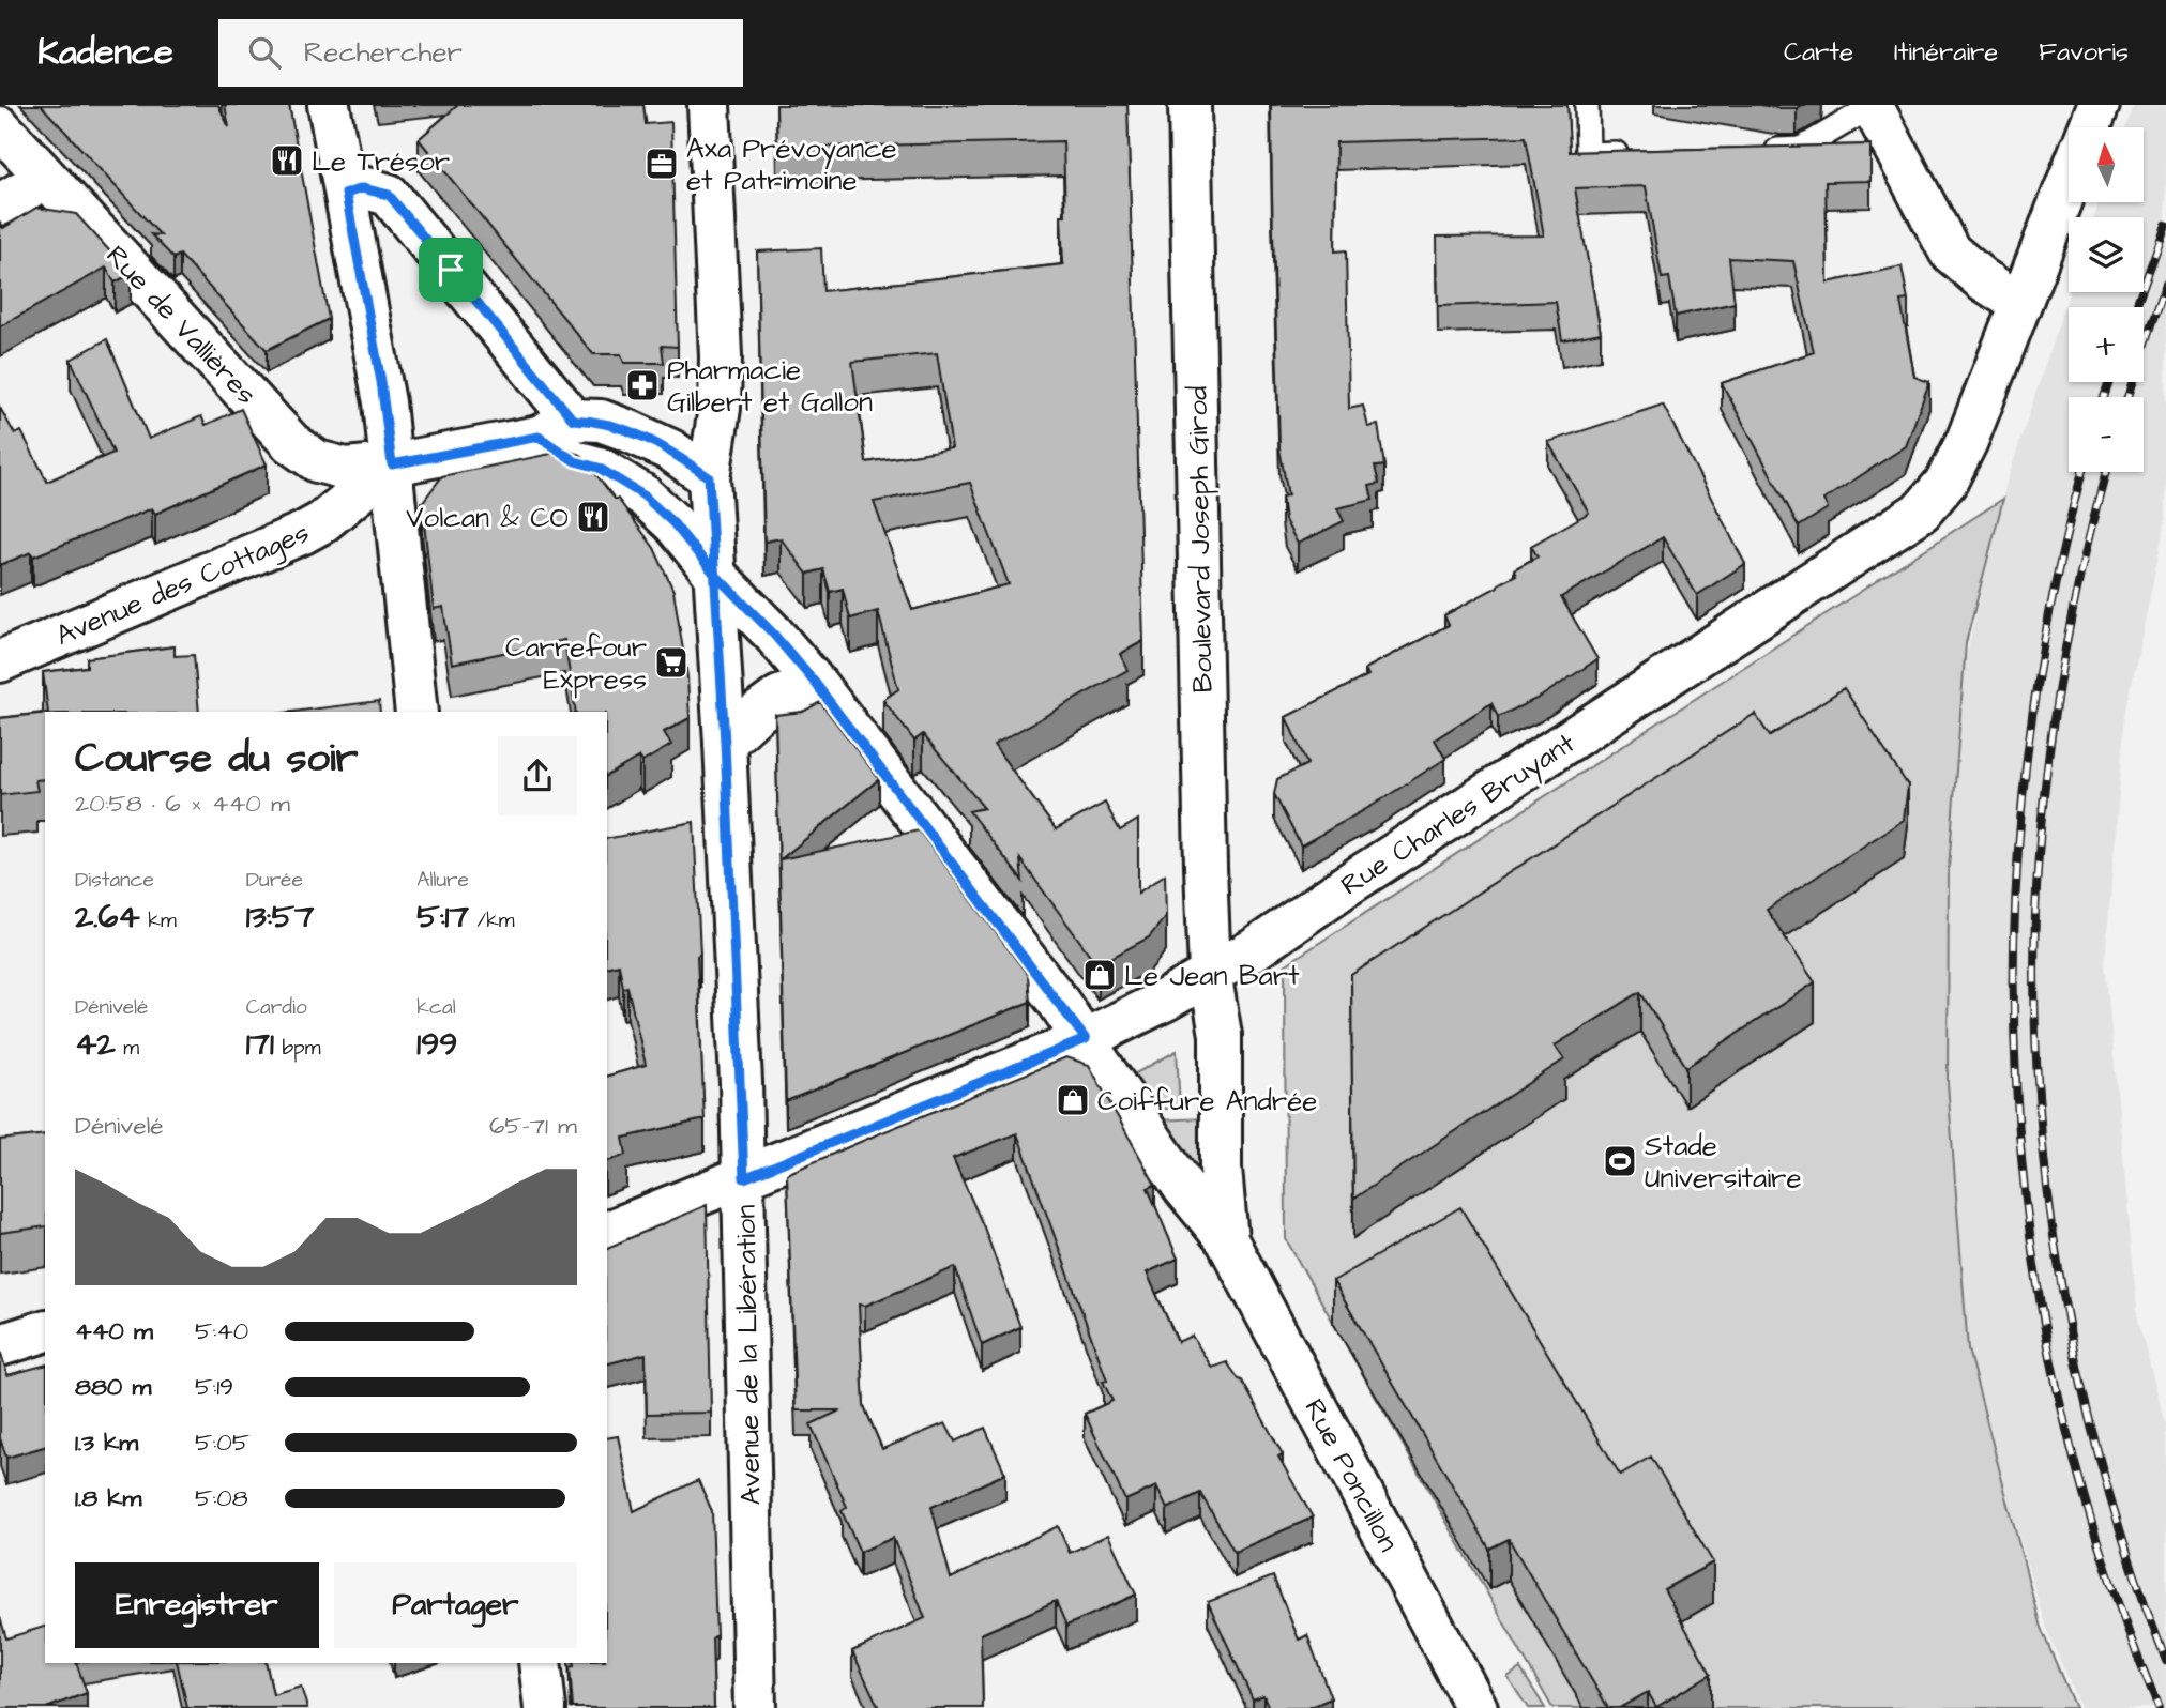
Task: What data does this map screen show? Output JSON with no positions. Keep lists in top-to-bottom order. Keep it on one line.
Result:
{"streets":{"street":["Rue de Vallières","Boulevard Joseph Girod","Avenue des Cottages","Rue Charles Bruyant","Avenue de la Libération","Rue Poncillon"]},"crossings":[["Rue de Vallières","Avenue des Cottages"],["Rue de Vallières","Avenue de la Libération"],["Rue de Vallières","Rue Poncillon"],["Boulevard Joseph Girod","Rue Charles Bruyant"],["Boulevard Joseph Girod","Rue Poncillon"],["Rue Charles Bruyant","Avenue de la Libération"],["Rue Charles Bruyant","Rue Poncillon"],["Avenue de la Libération","Rue Poncillon"]],"places":{"restaurant":["Le Trésor","Volcan & CO"],"office":["Axa Prévoyance et Patrimoine"],"pharmacy":["Pharmacie Gilbert et Gallon"],"supermarket":["Carrefour Express"],"shop":["Le Jean Bart","Coiffure Andrée"],"sports":["Stade Universitaire"]},"north":"top","page":{"header":"Kadence","search":"Rechercher","nav":["Carte","Itinéraire","Favoris"],"map_buttons":["+","−"],"heading":["Course du soir","20:58 · 6 × 440 m"],"stats":[["Distance","2.64 km"],["Durée","13:57"],["Allure","5:17 /km"],["Dénivelé","42 m"],["Cardio","171 bpm"],["kcal","199"]],"chart":["Dénivelé","65–71 m"],"list":[{"name":"440 m","note":"5:40"},{"name":"880 m","note":"5:19"},{"name":"1.3 km","note":"5:05"},{"name":"1.8 km","note":"5:08"}],"buttons":["Enregistrer","Partager"]}}
